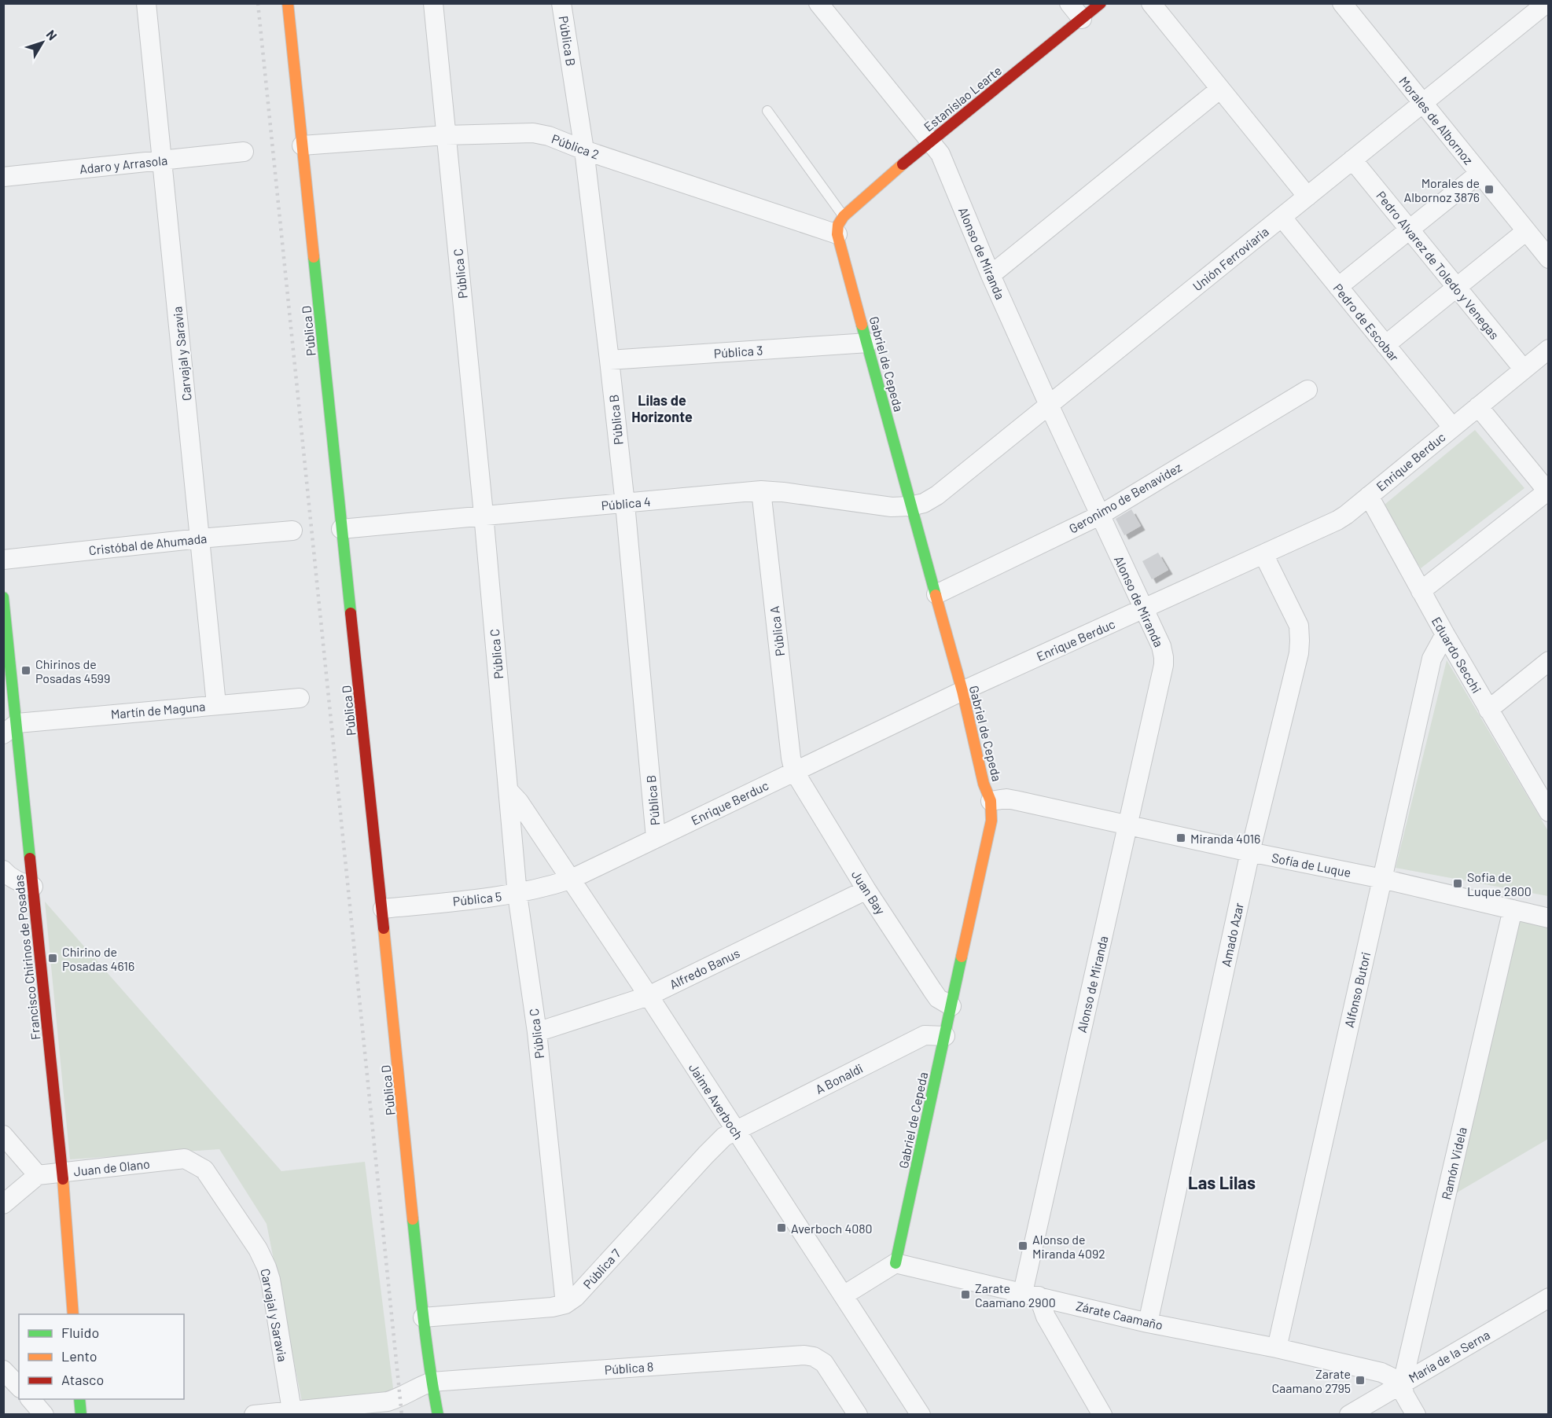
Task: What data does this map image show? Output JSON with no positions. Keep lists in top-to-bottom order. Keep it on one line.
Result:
{"streets":{"street":["Pública B","Estanislao Learte","Morales de Albornoz","Pública 2","Adaro y Arrasola","Alonso de Miranda","Unión Ferroviaria","Pedro Alvarez de Toledo y Venegas","Pública C","Pedro de Escobar","Pública D","Pública 3","Carvajal y Saravia","Gabriel de Cepeda","Enrique Berduc","Geronimo de Benavidez","Pública 4","Cristóbal de Ahumada","Pública A","Eduardo Secchi","Martín de Maguna","Sofía de Luque","Juan Bay","Pública 5","Amado Azar","Francisco Chirinos de Posadas","Alfredo Banus","Alfonso Butori","A Bonaldi","Jaime Averboch","Ramón Videla","Juan de Olano","Pública 7","Zárate Caamaño","María de la Serna","Pública 8"]},"crossings":[["Pública B","Pública 2"],["Pública B","Pública 3"],["Pública B","Enrique Berduc"],["Pública B","Pública 4"],["Estanislao Learte","Pública 2"],["Estanislao Learte","Alonso de Miranda"],["Estanislao Learte","Gabriel de Cepeda"],["Morales de Albornoz","Unión Ferroviaria"],["Pública 2","Pública C"],["Pública 2","Pública D"],["Pública 2","Gabriel de Cepeda"],["Adaro y Arrasola","Carvajal y Saravia"],["Alonso de Miranda","Unión Ferroviaria"],["Alonso de Miranda","Enrique Berduc"],["Alonso de Miranda","Geronimo de Benavidez"],["Alonso de Miranda","Sofía de Luque"],["Alonso de Miranda","Zárate Caamaño"],["Unión Ferroviaria","Pedro Alvarez de Toledo y Venegas"],["Unión Ferroviaria","Pedro de Escobar"],["Unión Ferroviaria","Gabriel de Cepeda"],["Unión Ferroviaria","Pública 4"],["Pedro Alvarez de Toledo y Venegas","Enrique Berduc"],["Pública C","Pública 4"],["Pública C","Pública 5"],["Pública C","Alfredo Banus"],["Pública C","Jaime Averboch"],["Pública C","Pública 7"],["Pedro de Escobar","Enrique Berduc"],["Pública D","Pública 4"],["Pública D","Pública 5"],["Pública D","Pública 8"],["Pública 3","Gabriel de Cepeda"],["Carvajal y Saravia","Cristóbal de Ahumada"],["Carvajal y Saravia","Martín de Maguna"],["Carvajal y Saravia","Juan de Olano"],["Gabriel de Cepeda","Enrique Berduc"],["Gabriel de Cepeda","Geronimo de Benavidez"],["Gabriel de Cepeda","Pública 4"],["Gabriel de Cepeda","Sofía de Luque"],["Gabriel de Cepeda","Juan Bay"],["Gabriel de Cepeda","A Bonaldi"],["Gabriel de Cepeda","Zárate Caamaño"],["Enrique Berduc","Pública A"],["Enrique Berduc","Eduardo Secchi"],["Enrique Berduc","Juan Bay"],["Enrique Berduc","Pública 5"],["Enrique Berduc","Amado Azar"],["Enrique Berduc","Jaime Averboch"],["Pública 4","Pública A"],["Pública A","Juan Bay"],["Eduardo Secchi","Alfonso Butori"],["Martín de Maguna","Francisco Chirinos de Posadas"],["Sofía de Luque","Amado Azar"],["Sofía de Luque","Alfonso Butori"],["Sofía de Luque","Ramón Videla"],["Juan Bay","Alfredo Banus"],["Pública 5","Jaime Averboch"],["Amado Azar","Zárate Caamaño"],["Francisco Chirinos de Posadas","Juan de Olano"],["Alfredo Banus","Jaime Averboch"],["Alfonso Butori","Zárate Caamaño"],["A Bonaldi","Jaime Averboch"],["A Bonaldi","Pública 7"],["Jaime Averboch","Pública 7"],["Ramón Videla","Zárate Caamaño"],["Ramón Videla","María de la Serna"],["Zárate Caamaño","María de la Serna"]],"districts":["Lilas de Horizonte","Las Lilas"],"places":{"transit":["Morales de Albornoz 3876","Chirinos de Posadas 4599","Miranda 4016","Sofia de Luque 2800","Chirino de Posadas 4616","Averboch 4080","Alonso de Miranda 4092","Zarate Caamano 2900","Zarate Caamano 2795"]},"legend":["Fluido","Lento","Atasco"],"north":"top right"}
